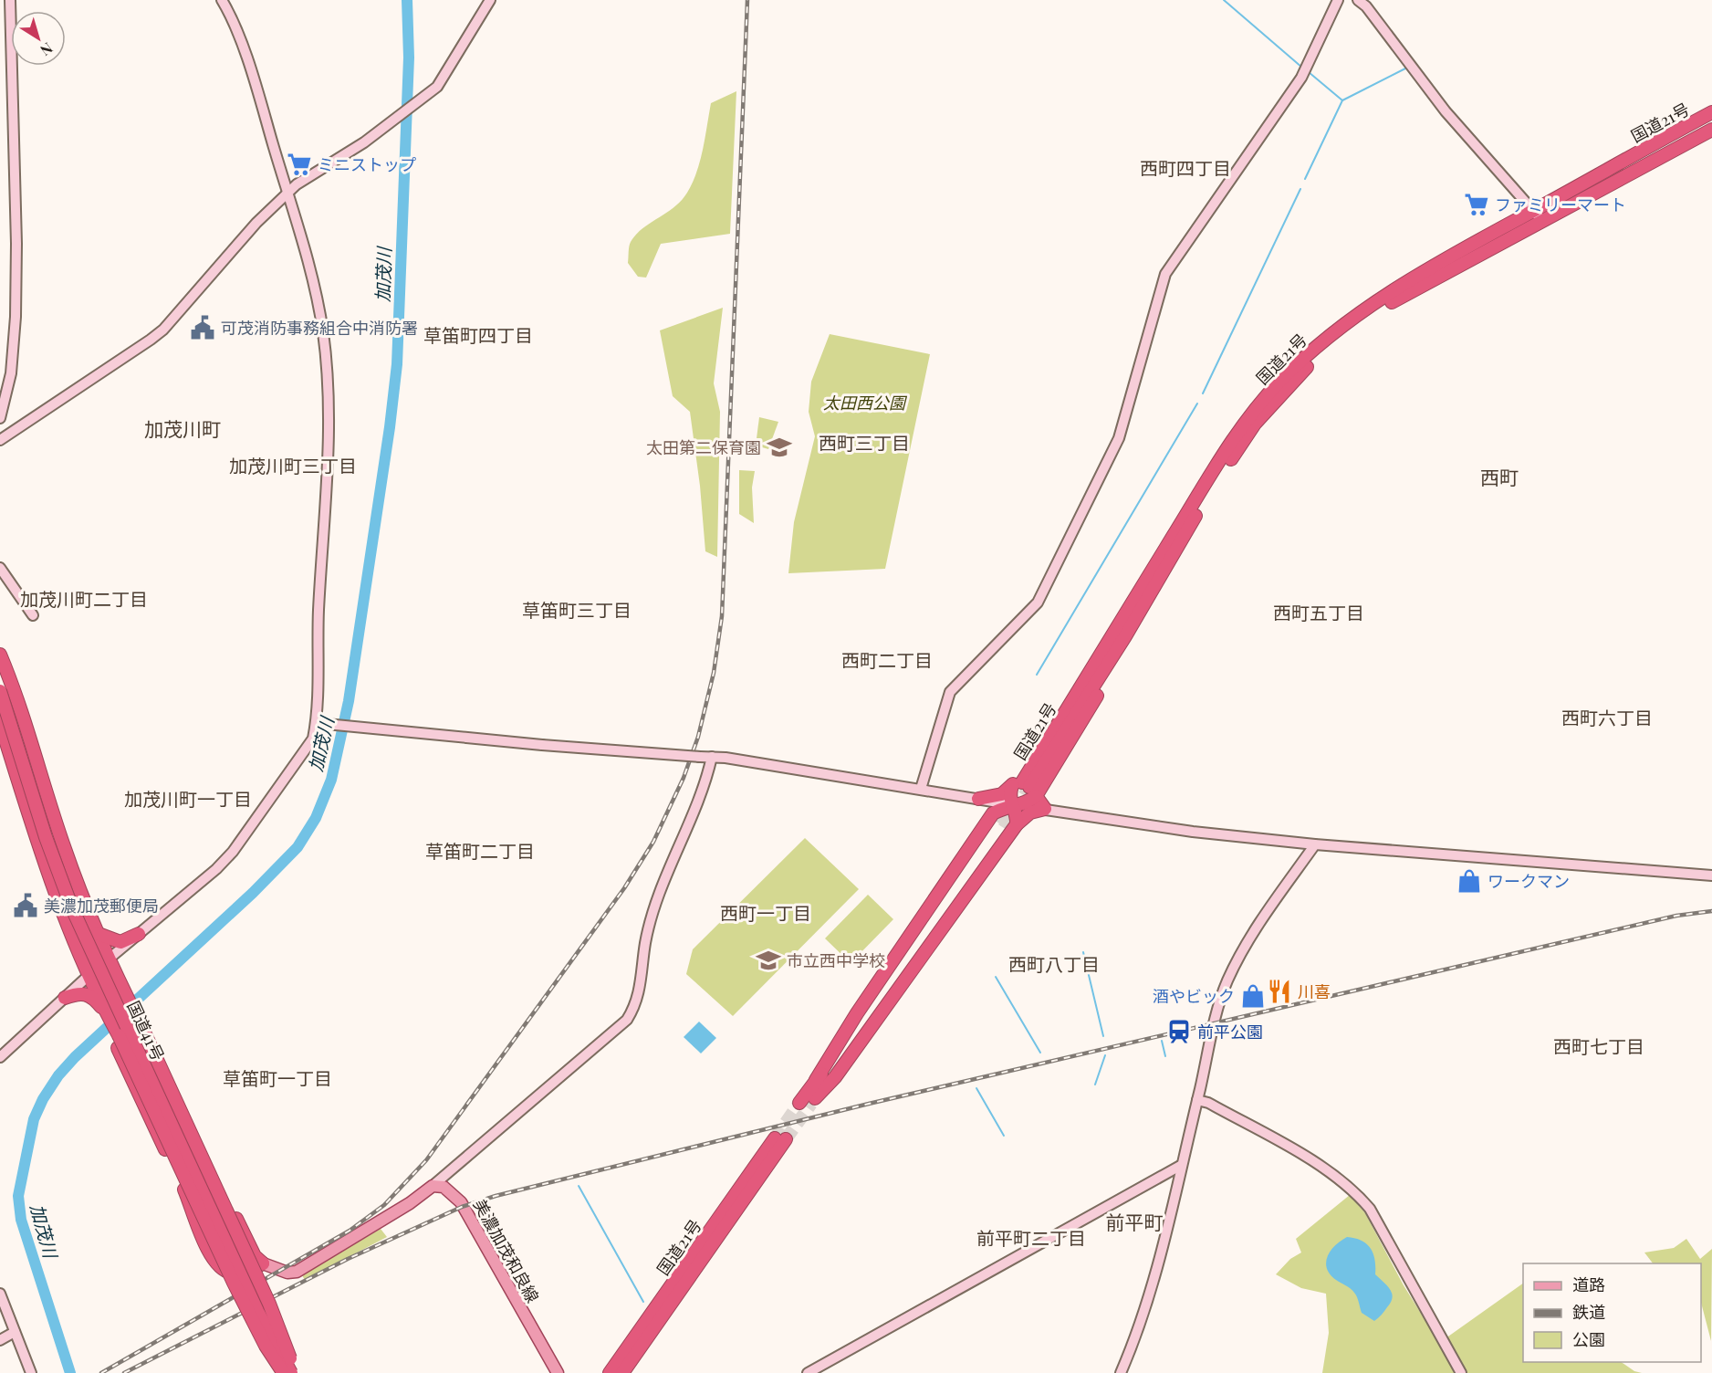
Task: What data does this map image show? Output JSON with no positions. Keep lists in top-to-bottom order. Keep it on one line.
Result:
{"streets":{"highway":["国道21号","国道41号"],"main road":["美濃加茂和良線"]},"districts":["西町四丁目","草笛町四丁目","加茂川町","西町三丁目","加茂川町三丁目","西町","加茂川町二丁目","草笛町三丁目","西町五丁目","西町二丁目","西町六丁目","加茂川町一丁目","草笛町二丁目","西町一丁目","西町八丁目","西町七丁目","草笛町一丁目","前平町","前平町二丁目"],"water":["加茂川"],"parks":["太田西公園"],"places":{"supermarket":["ミニストップ","ファミリーマート"],"public building":["可茂消防事務組合中消防署","美濃加茂郵便局"],"school or university":["太田第二保育園","市立西中学校"],"shop":["ワークマン","酒やビック"],"restaurant":["川喜"],"station":["前平公園"]},"legend":["道路","鉄道","公園"],"north":"bottom right"}
